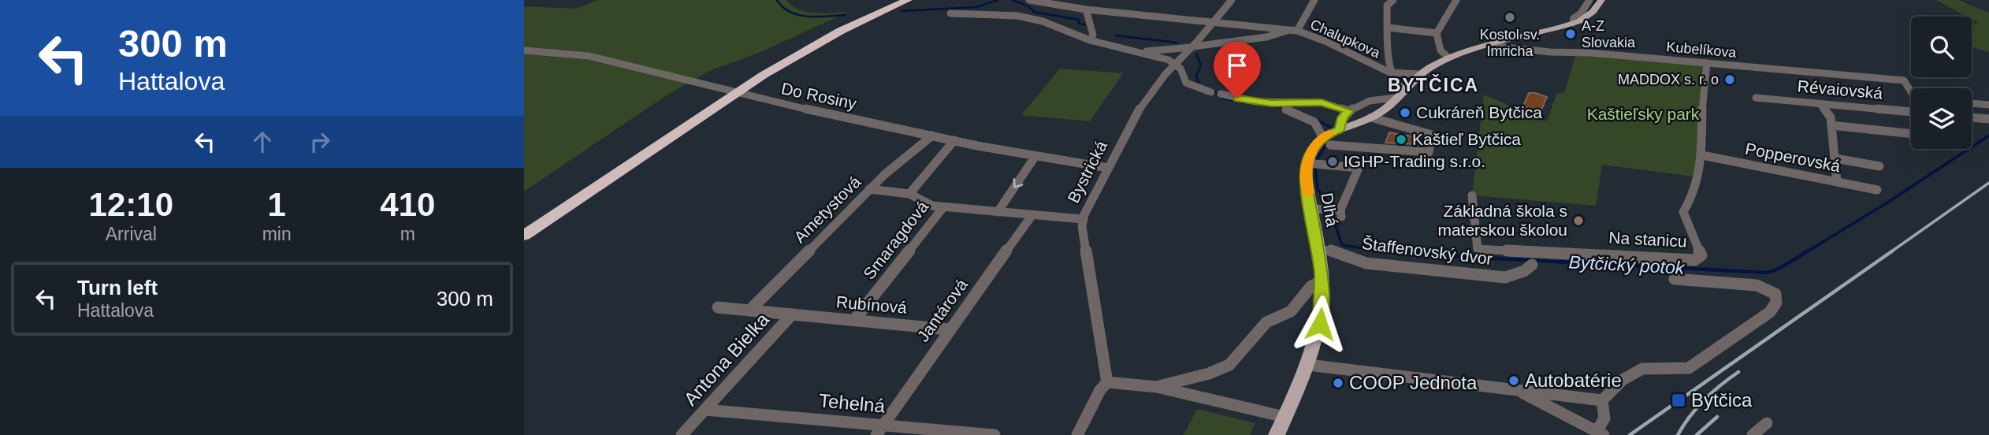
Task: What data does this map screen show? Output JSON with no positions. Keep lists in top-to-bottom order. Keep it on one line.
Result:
{"streets":{"main road":["Dlhá"],"street":["Chalupkova","Kubelíkova","Révaiovská","Do Rosiny","Popperovská","Bystrická","Ametystová","Na stanicu","Smaragdová","Štaffenovský dvor","Rubínová","Jantárová","Antona Bielka","Tehelná"]},"crossings":[["Chalupkova","Bystrická"],["Kubelíkova","Na stanicu"],["Do Rosiny","Bystrická"],["Do Rosiny","Ametystová"],["Popperovská","Na stanicu"],["Ametystová","Antona Bielka"],["Dlhá","Štaffenovský dvor"],["Smaragdová","Rubínová"],["Rubínová","Jantárová"],["Rubínová","Antona Bielka"],["Jantárová","Tehelná"],["Antona Bielka","Tehelná"]],"districts":["BYTČICA"],"water":["Bytčický potok"],"parks":["Kaštieľsky park"],"places":{"other":["Kostol sv. Imricha","A-Z Slovakia","MADDOX s. r. o","Cukráreň Bytčica","Kaštieľ Bytčica","IGHP-Trading s.r.o.","Základná škola s materskou školou","Autobatérie","COOP Jednota"],"transit":["Bytčica"]},"page":{"turn":["300 m","Hattalova"],"eta":["12:10","Arrival","1","min","410","m"],"list":[{"name":"Turn left","note":"Hattalova","value":"300 m"}]}}
